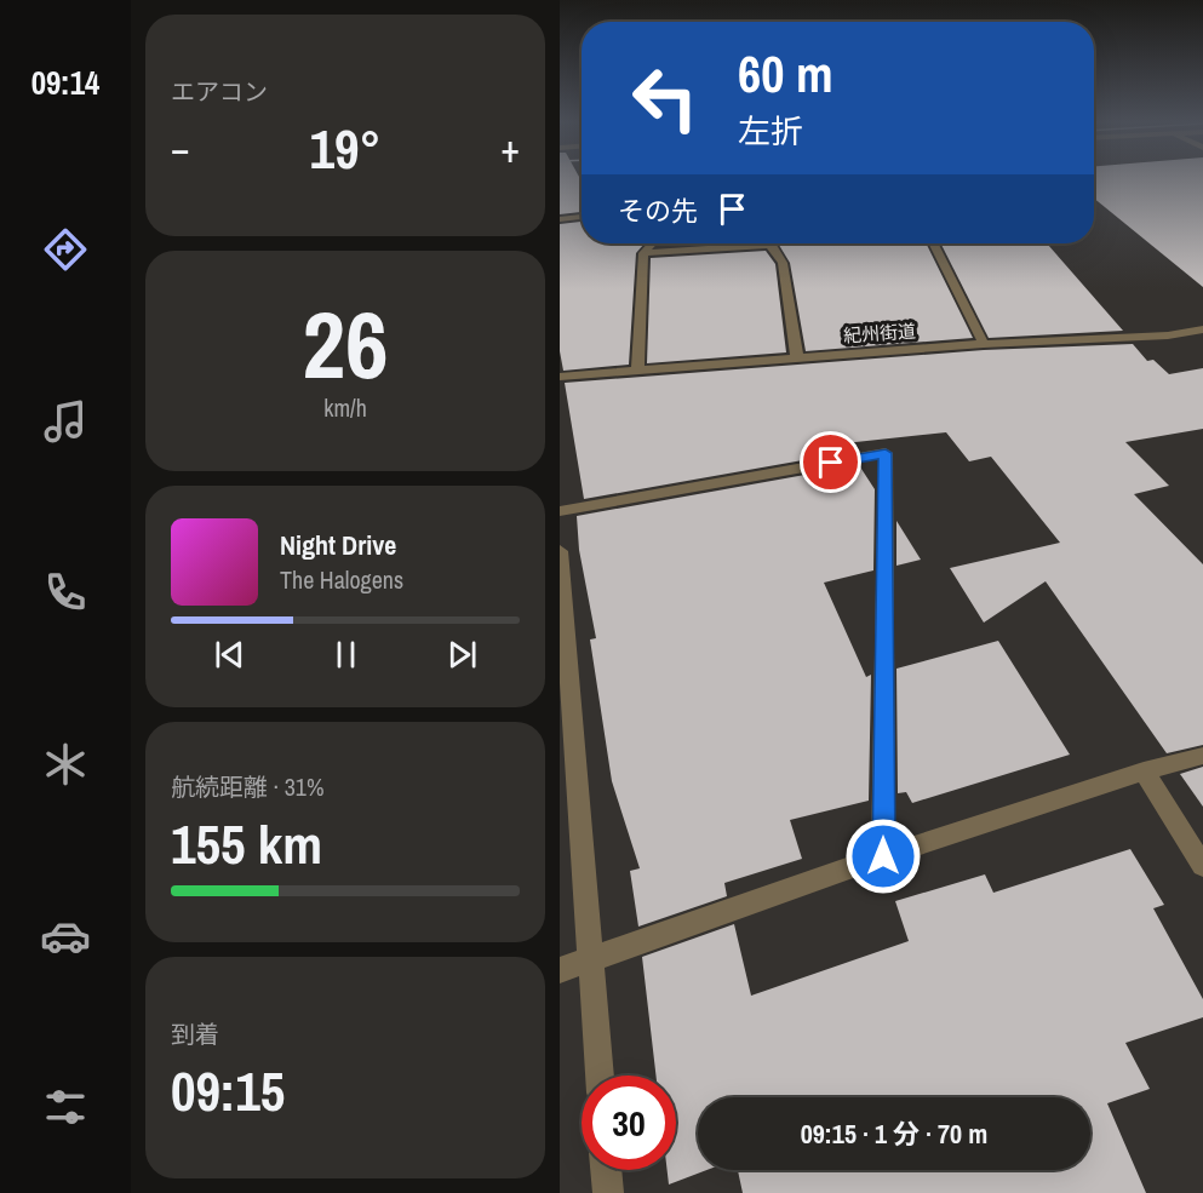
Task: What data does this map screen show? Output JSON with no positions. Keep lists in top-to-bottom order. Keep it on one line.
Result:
{"streets":{"street":["紀州街道"]},"page":{"tabs":"09:14","tile":["エアコン",["26","km/h"],["航続距離 · 31%","155 km"],["到着","09:15"]],"turn":["60 m","左折"],"heat":["−","19°","+"],"then":"その先","song":["Night Drive","The Halogens"],"limit":"30","trip":"09:15 · 1 分 · 70 m"}}
